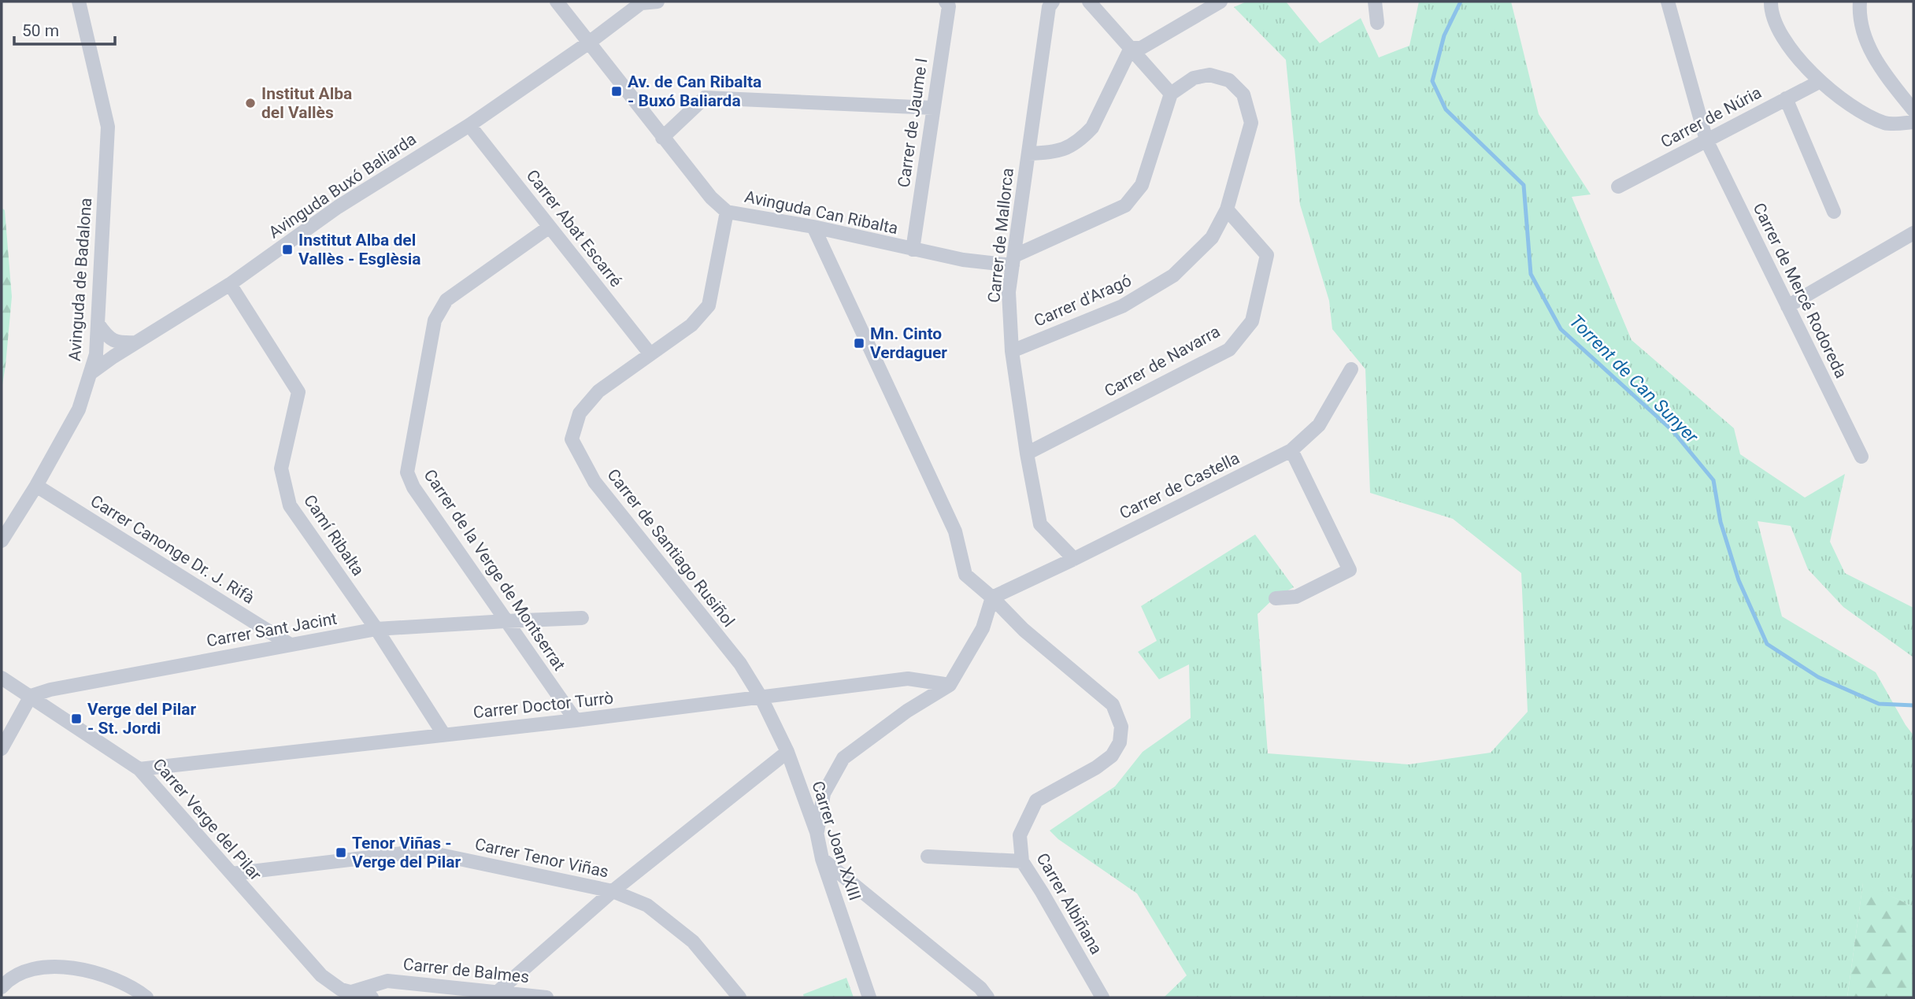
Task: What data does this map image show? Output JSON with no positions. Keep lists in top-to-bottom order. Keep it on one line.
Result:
{"streets":{"street":["Carrer de Núria","Carrer de Jaume I","Avinguda Buxó Baliarda","Avinguda Can Ribalta","Carrer Abat Escarré","Carrer de Mallorca","Avinguda de Badalona","Carrer de Mercé Rodoreda","Carrer d'Aragó","Carrer de Navarra","Carrer de Castella","Camí Ribalta","Carrer de Santiago Rusiñol","Carrer Canonge Dr. J. Rifà","Carrer de la Verge de Montserrat","Carrer Sant Jacint","Carrer Doctor Turrò","Carrer Verge del Pilar","Carrer Joan XXIII","Carrer Tenor Viñas","Carrer Albiñana","Carrer de Balmes"]},"crossings":[["Carrer de Núria","Carrer de Mercé Rodoreda"],["Carrer de Jaume I","Avinguda Can Ribalta"],["Avinguda Buxó Baliarda","Avinguda Can Ribalta"],["Avinguda Buxó Baliarda","Carrer Abat Escarré"],["Avinguda Buxó Baliarda","Avinguda de Badalona"],["Avinguda Buxó Baliarda","Camí Ribalta"],["Avinguda Can Ribalta","Carrer de Mallorca"],["Avinguda Can Ribalta","Carrer de Santiago Rusiñol"],["Avinguda Can Ribalta","Carrer Albiñana"],["Carrer Abat Escarré","Carrer de Santiago Rusiñol"],["Carrer Abat Escarré","Carrer de la Verge de Montserrat"],["Carrer de Mallorca","Carrer d'Aragó"],["Carrer de Mallorca","Carrer de Navarra"],["Carrer de Mallorca","Carrer de Castella"],["Avinguda de Badalona","Carrer Canonge Dr. J. Rifà"],["Carrer d'Aragó","Carrer de Navarra"],["Carrer de Castella","Carrer Albiñana"],["Camí Ribalta","Carrer Sant Jacint"],["Camí Ribalta","Carrer Doctor Turrò"],["Carrer de Santiago Rusiñol","Carrer Doctor Turrò"],["Carrer de Santiago Rusiñol","Carrer Joan XXIII"],["Carrer Canonge Dr. J. Rifà","Carrer Sant Jacint"],["Carrer de la Verge de Montserrat","Carrer Sant Jacint"],["Carrer de la Verge de Montserrat","Carrer Doctor Turrò"],["Carrer Sant Jacint","Carrer Verge del Pilar"],["Carrer Doctor Turrò","Carrer Verge del Pilar"],["Carrer Doctor Turrò","Carrer Joan XXIII"],["Carrer Verge del Pilar","Carrer Tenor Viñas"],["Carrer Verge del Pilar","Carrer de Balmes"]],"water":["Torrent de Can Sunyer"],"places":{"transit":["Av. de Can Ribalta - Buxó Baliarda","Institut Alba del Vallès - Esglèsia","Mn. Cinto Verdaguer","Verge del Pilar - St. Jordi","Tenor Viñas - Verge del Pilar"],"other":["Institut Alba del Vallès"]},"scale_bar":"50 m"}
